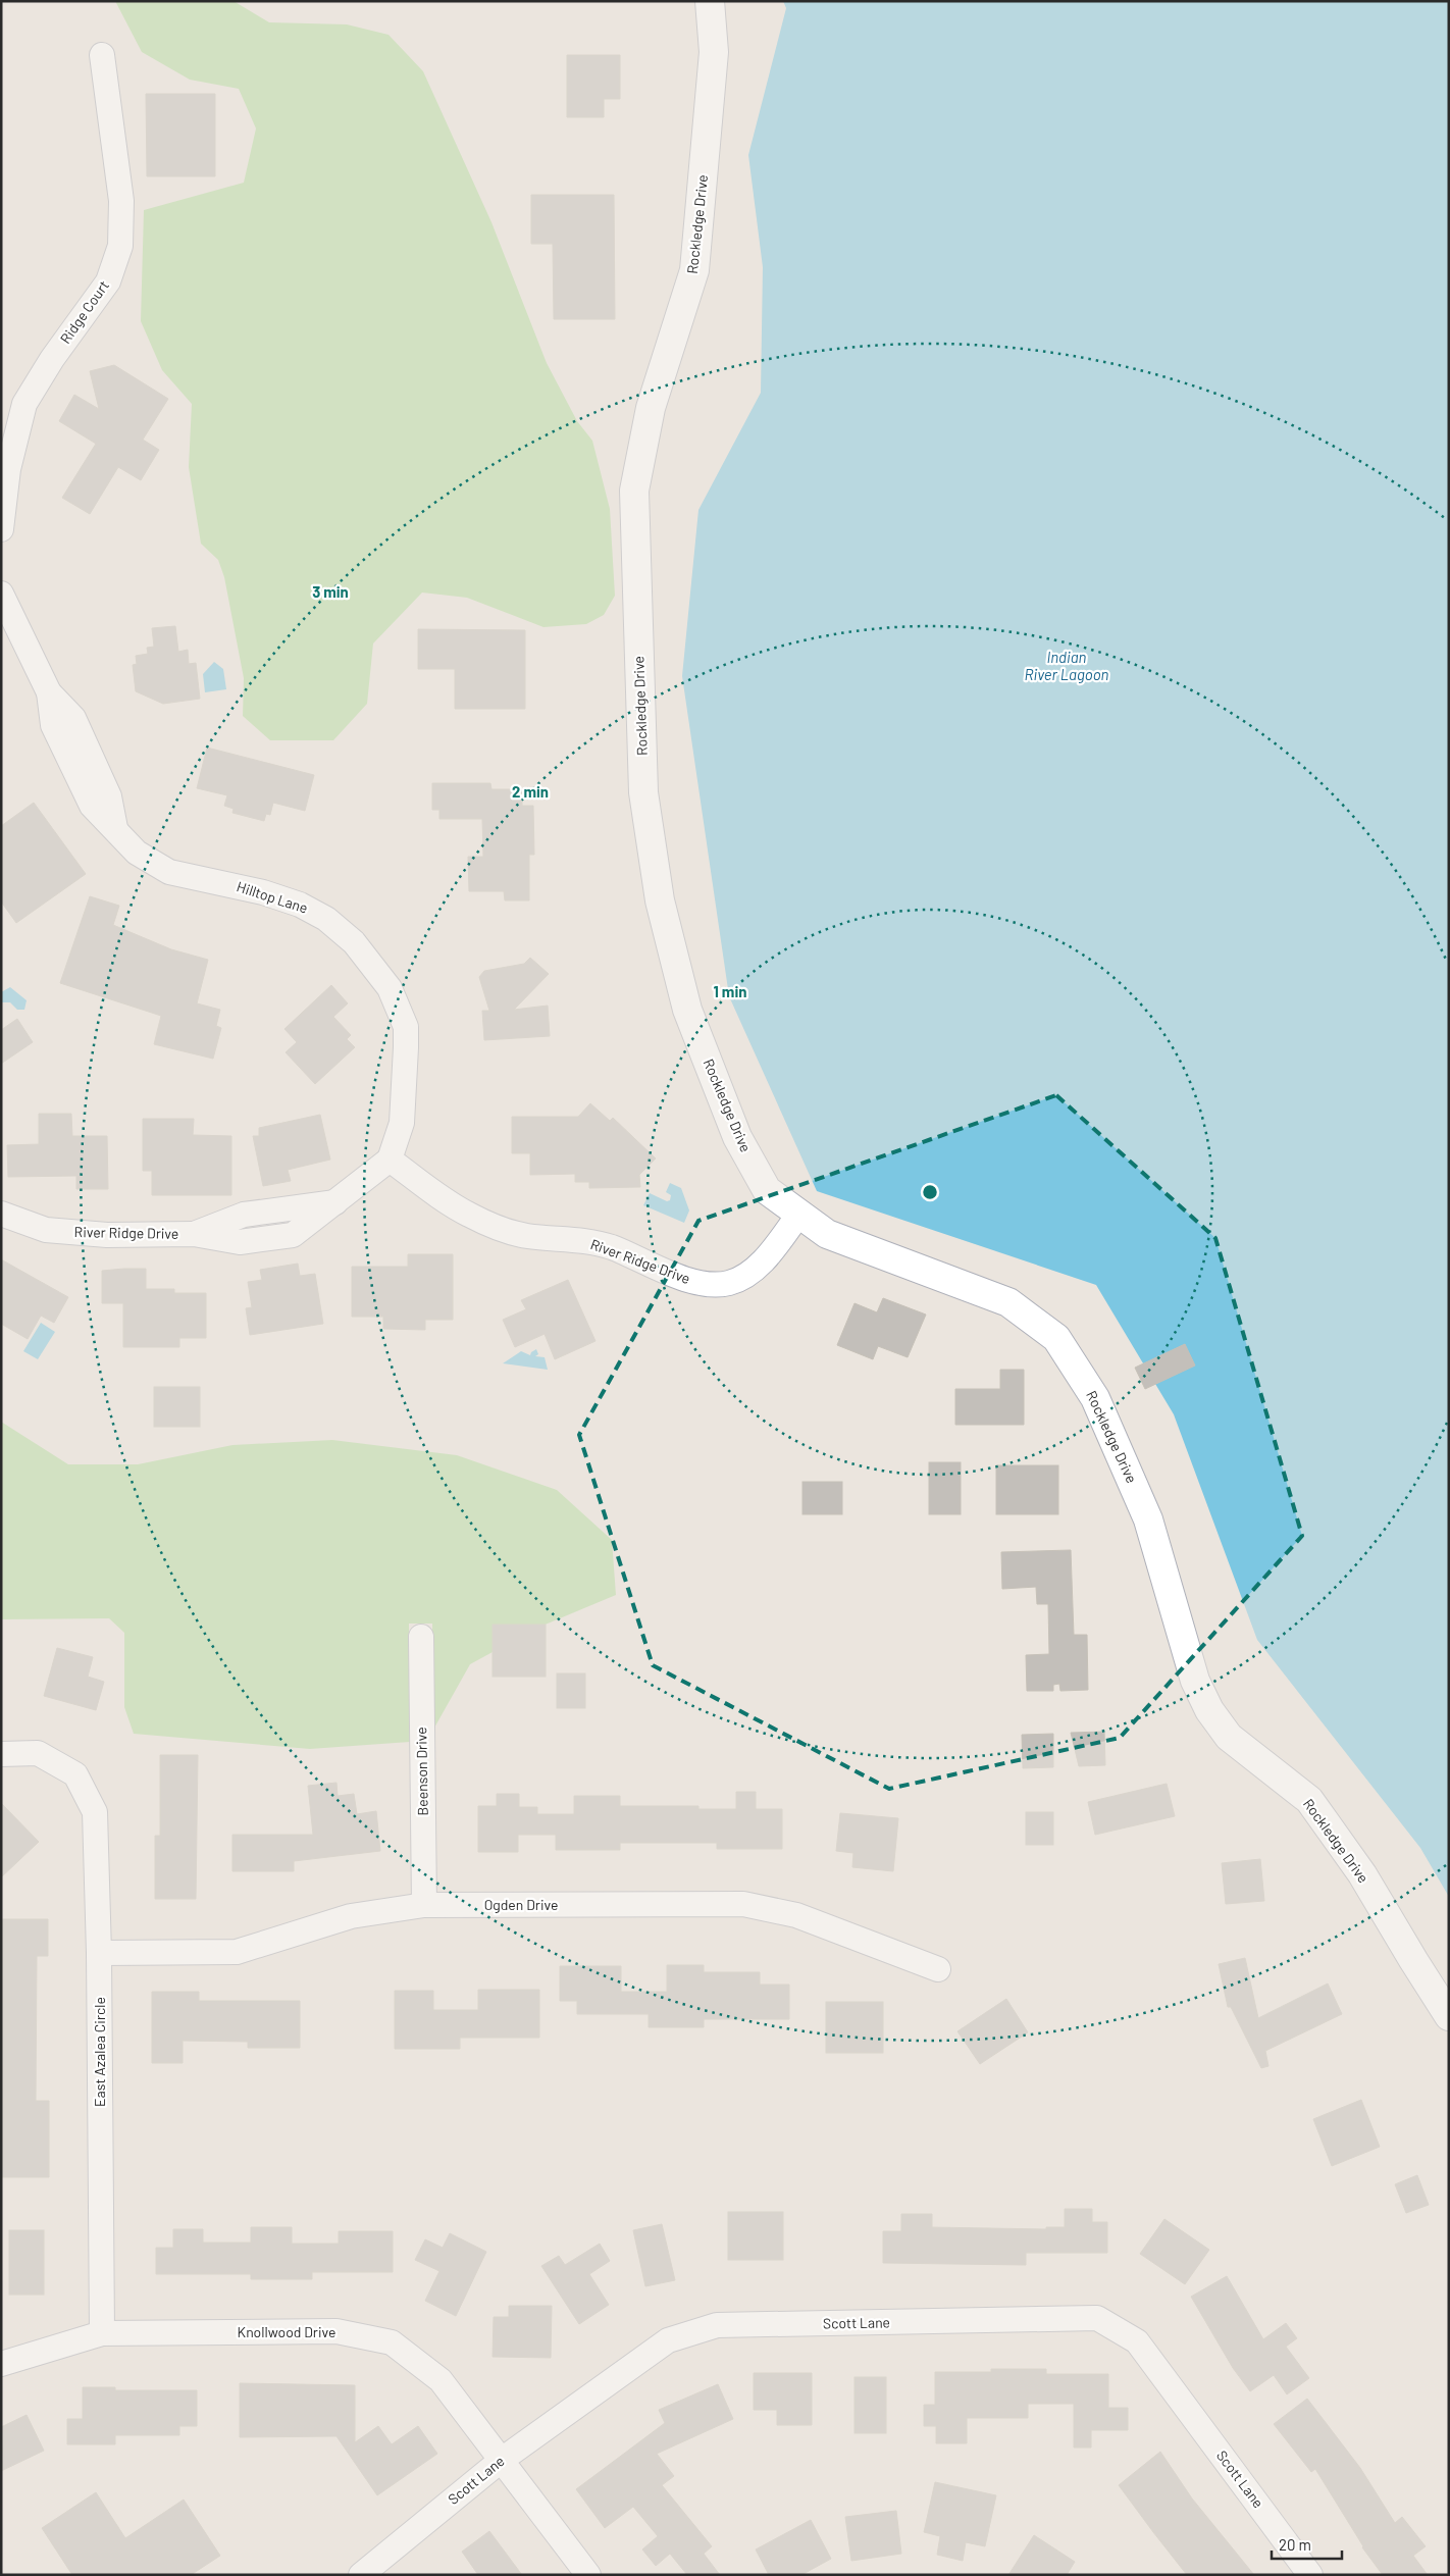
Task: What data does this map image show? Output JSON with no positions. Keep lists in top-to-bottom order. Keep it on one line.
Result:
{"streets":{"street":["Rockledge Drive","Ridge Court","Hilltop Lane","River Ridge Drive","Beenson Drive","Ogden Drive","East Azalea Circle","Scott Lane","Knollwood Drive"]},"crossings":[["Rockledge Drive","River Ridge Drive"],["Hilltop Lane","River Ridge Drive"],["Beenson Drive","Ogden Drive"],["Ogden Drive","East Azalea Circle"],["East Azalea Circle","Knollwood Drive"],["Scott Lane","Knollwood Drive"]],"water":["Indian River Lagoon"],"scale_bar":"20 m","rings":["3 min","2 min","1 min"]}
